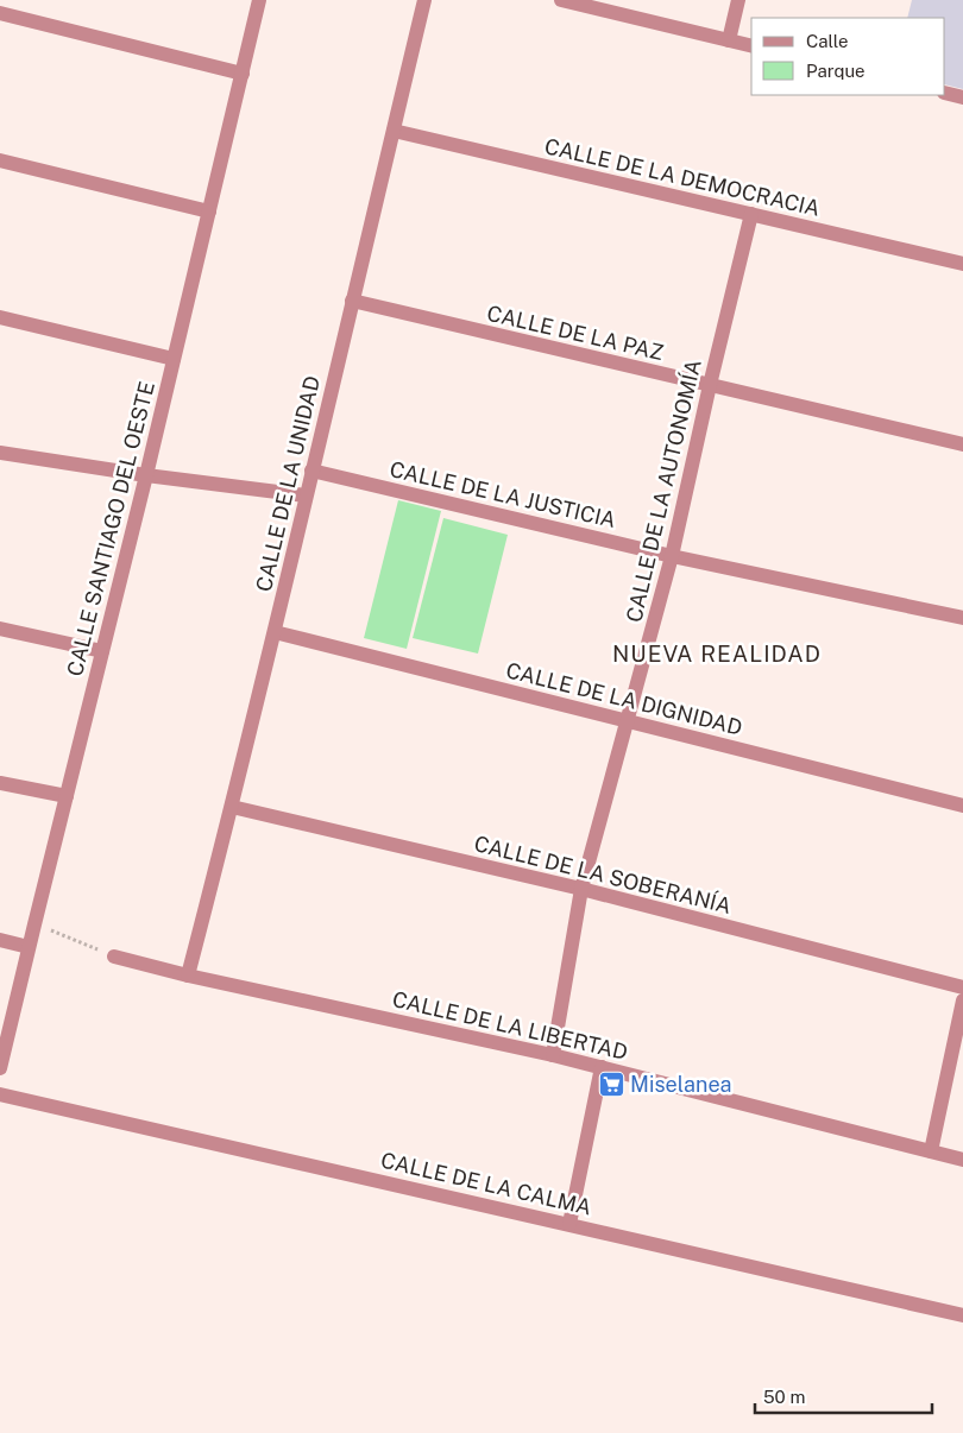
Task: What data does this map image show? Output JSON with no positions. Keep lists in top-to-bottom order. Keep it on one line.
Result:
{"streets":{"street":["CALLE DE LA DEMOCRACIA","CALLE DE LA PAZ","CALLE DE LA UNIDAD","CALLE DE LA AUTONOMÍA","CALLE DE LA JUSTICIA","CALLE SANTIAGO DEL OESTE","CALLE DE LA DIGNIDAD","CALLE DE LA SOBERANÍA","CALLE DE LA LIBERTAD","CALLE DE LA CALMA"]},"crossings":[["CALLE DE LA DEMOCRACIA","CALLE DE LA UNIDAD"],["CALLE DE LA DEMOCRACIA","CALLE DE LA AUTONOMÍA"],["CALLE DE LA PAZ","CALLE DE LA UNIDAD"],["CALLE DE LA PAZ","CALLE DE LA AUTONOMÍA"],["CALLE DE LA UNIDAD","CALLE DE LA JUSTICIA"],["CALLE DE LA UNIDAD","CALLE DE LA DIGNIDAD"],["CALLE DE LA UNIDAD","CALLE DE LA SOBERANÍA"],["CALLE DE LA UNIDAD","CALLE DE LA LIBERTAD"],["CALLE DE LA AUTONOMÍA","CALLE DE LA JUSTICIA"],["CALLE DE LA AUTONOMÍA","CALLE DE LA DIGNIDAD"],["CALLE DE LA AUTONOMÍA","CALLE DE LA SOBERANÍA"],["CALLE DE LA AUTONOMÍA","CALLE DE LA LIBERTAD"]],"districts":["NUEVA REALIDAD"],"places":{"supermarket":["Miselanea"]},"legend":["Calle","Parque"],"scale_bar":"50 m"}
